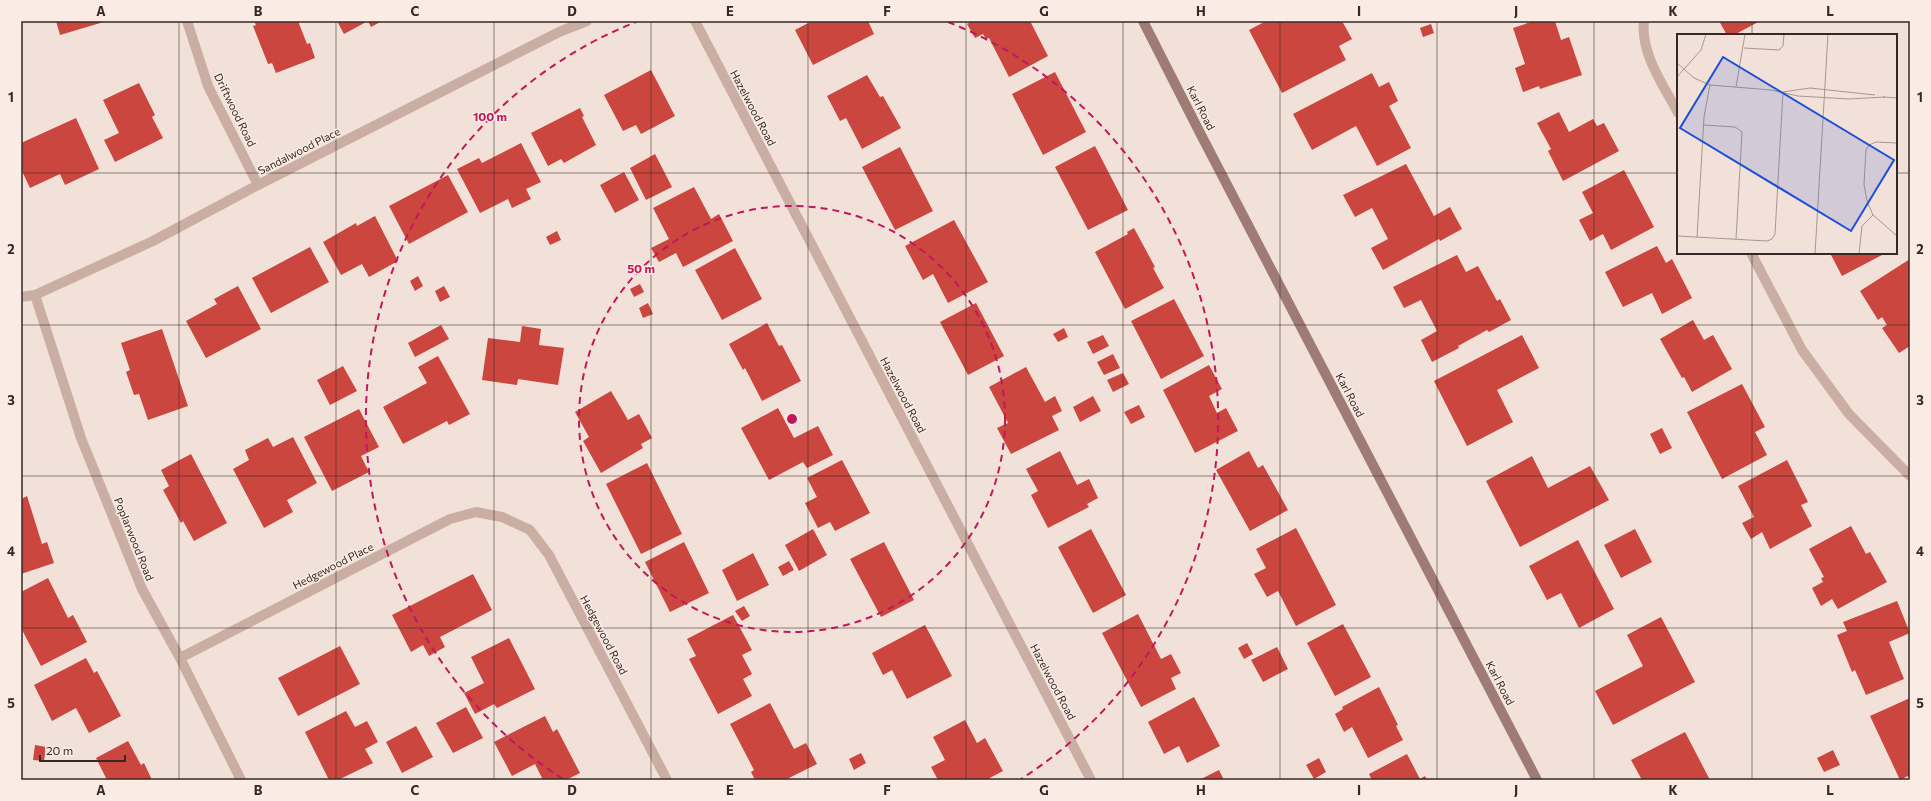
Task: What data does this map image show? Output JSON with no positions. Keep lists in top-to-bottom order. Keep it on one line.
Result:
{"streets":{"main road":["Karl Road"],"street":["Hazelwood Road","Driftwood Road","Sandalwood Place","Poplarwood Road","Hedgewood Place","Hedgewood Road"]},"crossings":[["Driftwood Road","Sandalwood Place"],["Sandalwood Place","Poplarwood Road"],["Poplarwood Road","Hedgewood Place"],["Hedgewood Place","Hedgewood Road"]],"scale_bar":"20 m","grid":{"columns":["A","B","C","D","E","F","G","H","I","J","K","L"],"rows":["1","2","3","4","5"]},"rings":["100 m","50 m"]}
